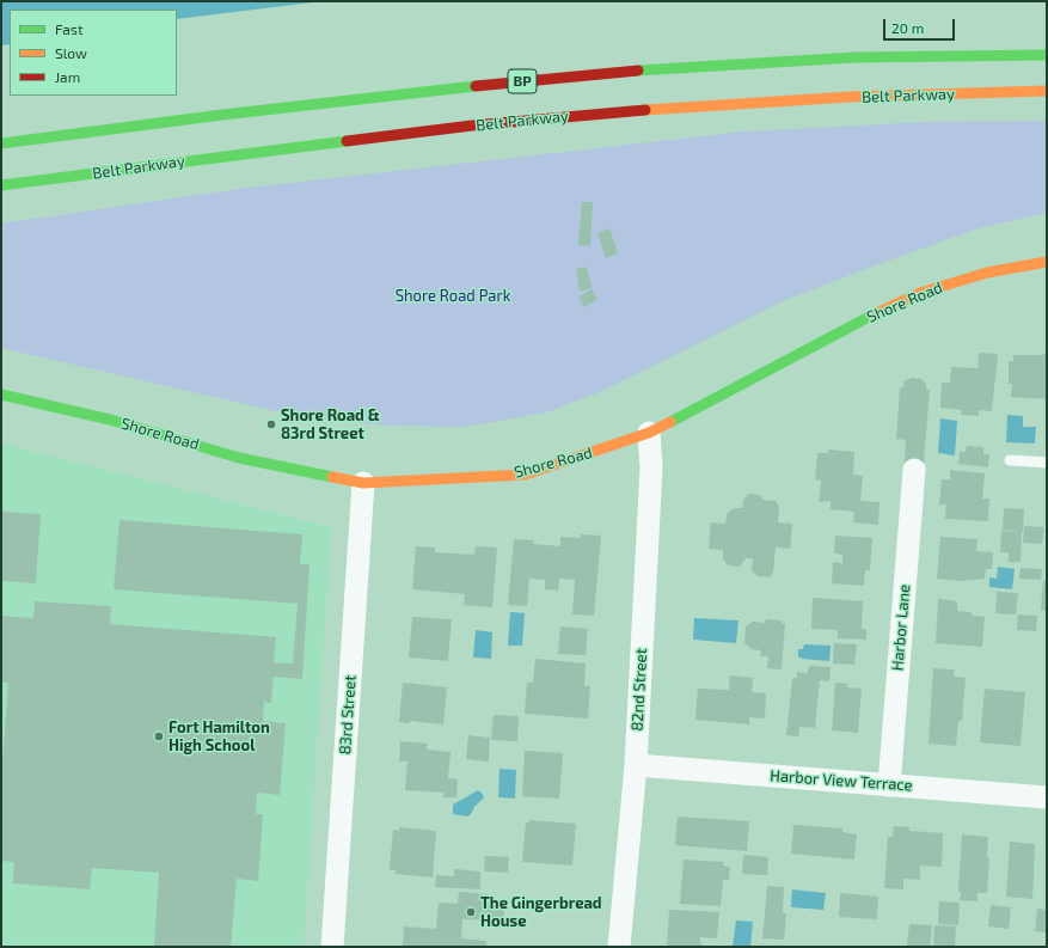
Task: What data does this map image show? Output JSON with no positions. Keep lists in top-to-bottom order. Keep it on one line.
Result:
{"streets":{"main road":["BP","Belt Parkway","Shore Road"],"street":["Harbor Lane","82nd Street","83rd Street","Harbor View Terrace"]},"crossings":[["Shore Road","82nd Street"],["Shore Road","83rd Street"],["Harbor Lane","Harbor View Terrace"],["82nd Street","Harbor View Terrace"]],"parks":["Shore Road Park"],"places":["Shore Road & 83rd Street","Fort Hamilton High School","The Gingerbread House"],"legend":["Fast","Slow","Jam"],"scale_bar":"20 m"}
